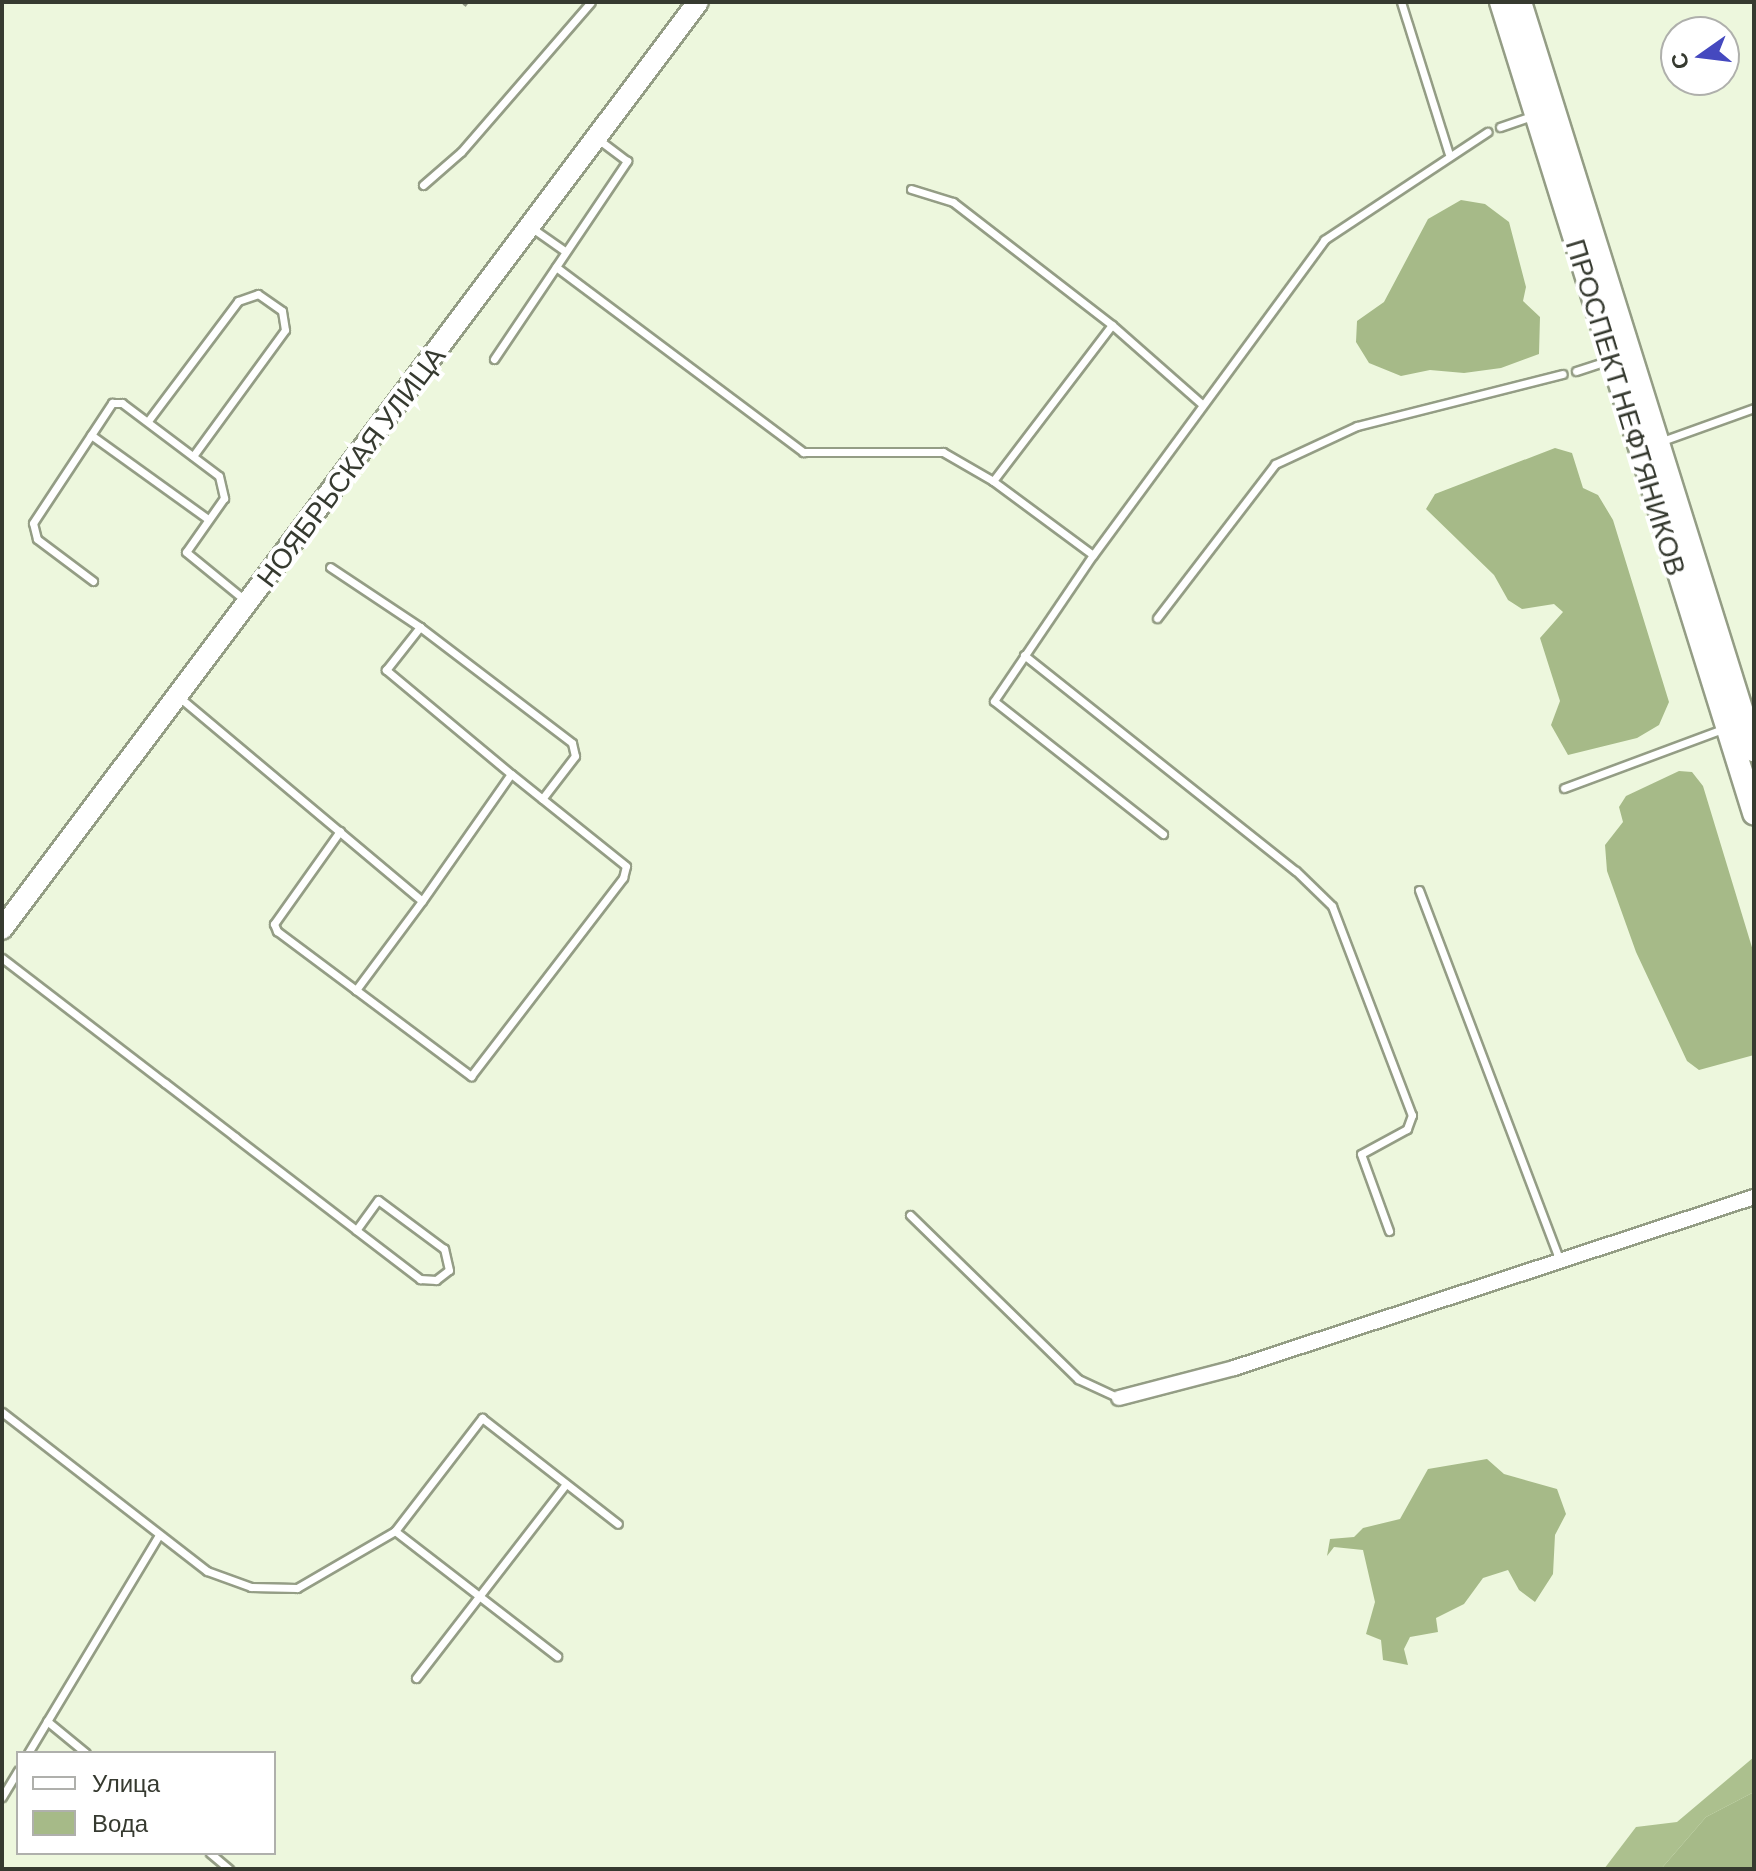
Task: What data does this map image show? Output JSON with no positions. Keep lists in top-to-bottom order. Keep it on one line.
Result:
{"streets":{"main road":["ПРОСПЕКТ НЕФТЯНИКОВ","НОЯБРЬСКАЯ УЛИЦА"]},"legend":["Улица","Вода"],"north":"left"}
